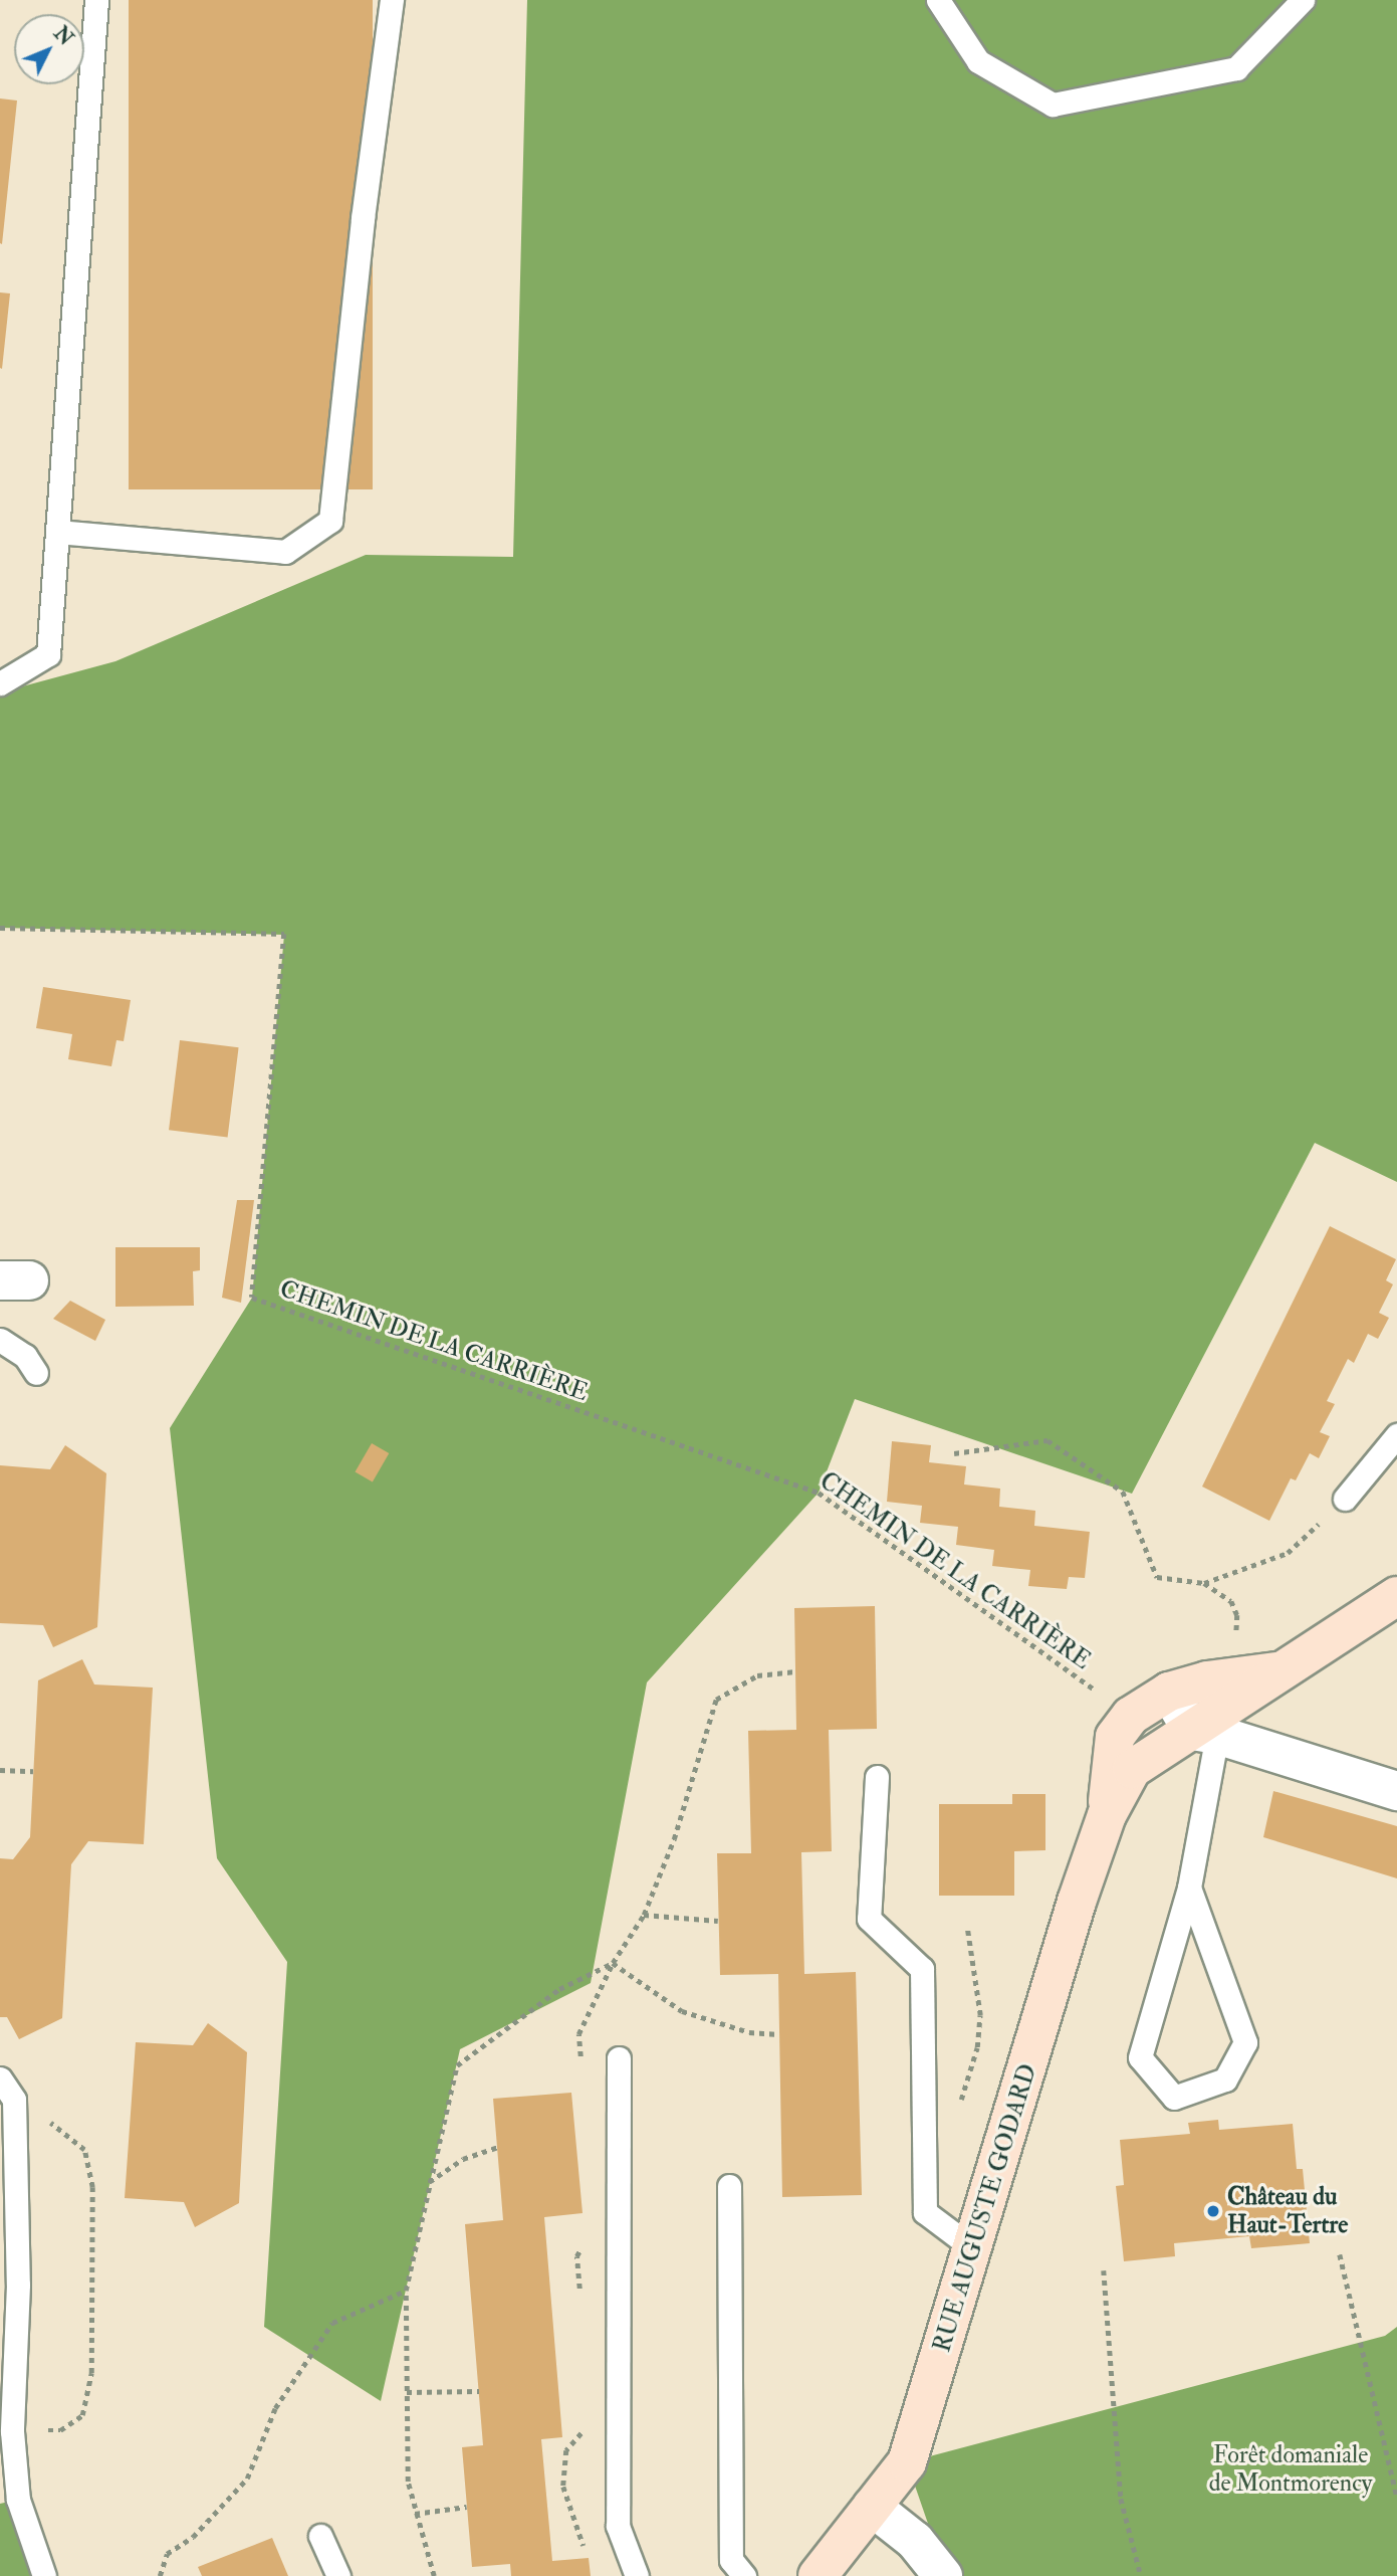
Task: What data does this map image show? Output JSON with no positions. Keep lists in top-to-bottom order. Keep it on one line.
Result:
{"streets":{"street":["RUE AUGUSTE GODARD"],"path":["CHEMIN DE LA CARRIÈRE"]},"parks":["Forêt domaniale de Montmorency"],"places":["Château du Haut-Tertre"],"north":"top right"}
